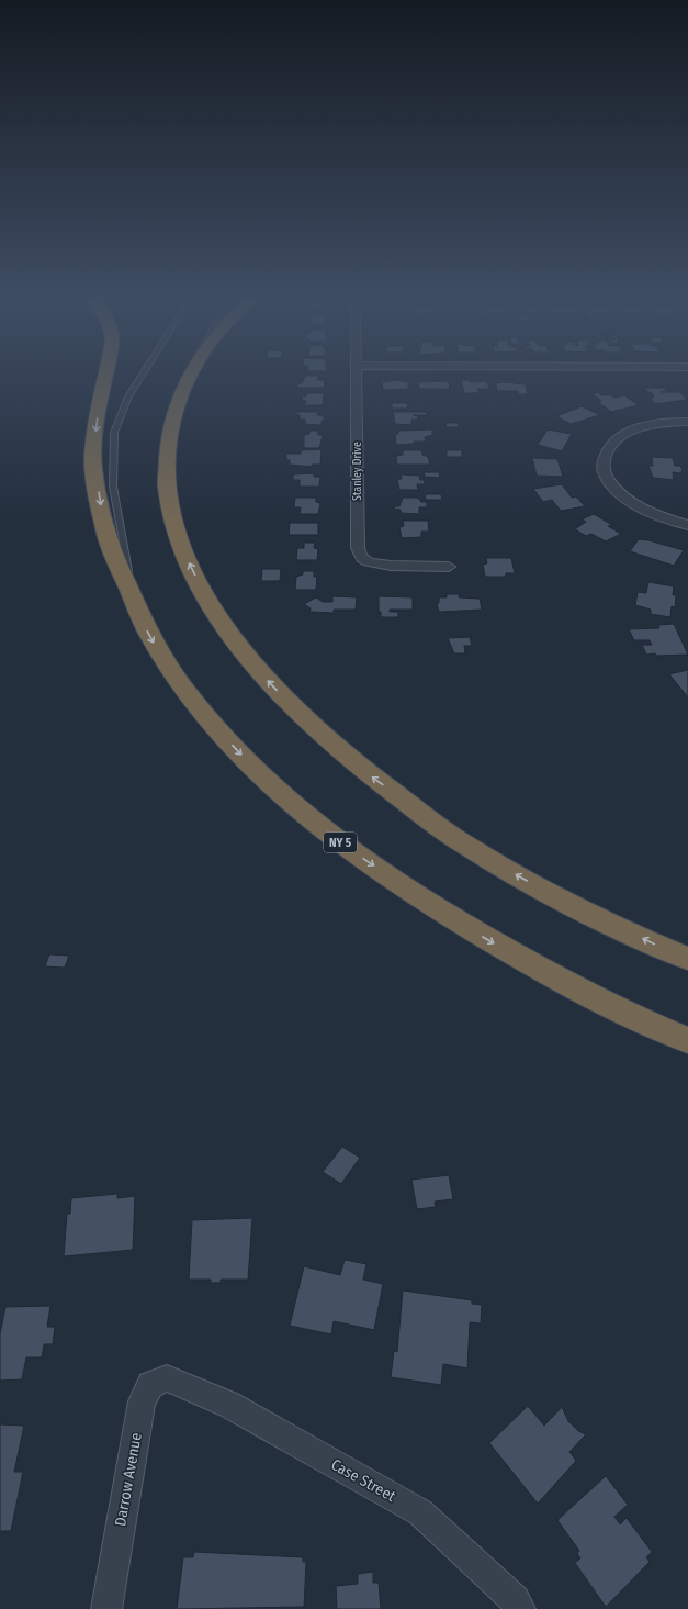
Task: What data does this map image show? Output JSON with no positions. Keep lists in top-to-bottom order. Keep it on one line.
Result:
{"streets":{"highway":["NY 5"],"street":["Stanley Drive","Darrow Avenue","Case Street"]},"crossings":[["Darrow Avenue","Case Street"]]}
